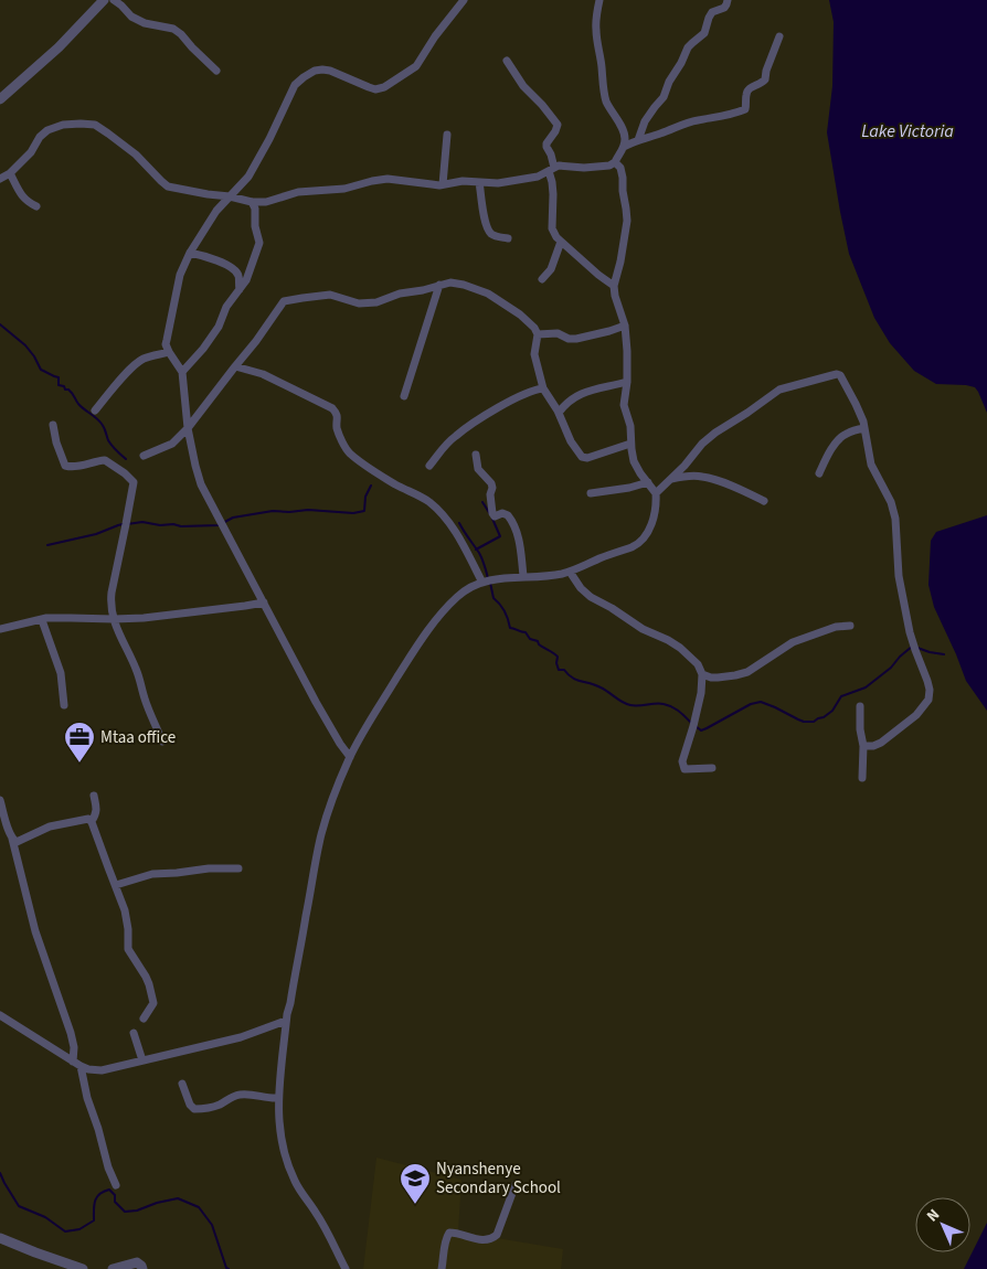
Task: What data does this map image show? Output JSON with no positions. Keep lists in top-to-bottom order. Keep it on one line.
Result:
{"water":["Lake Victoria"],"places":{"office":["Mtaa office"],"school or university":["Nyanshenye Secondary School"]},"north":"top left"}
